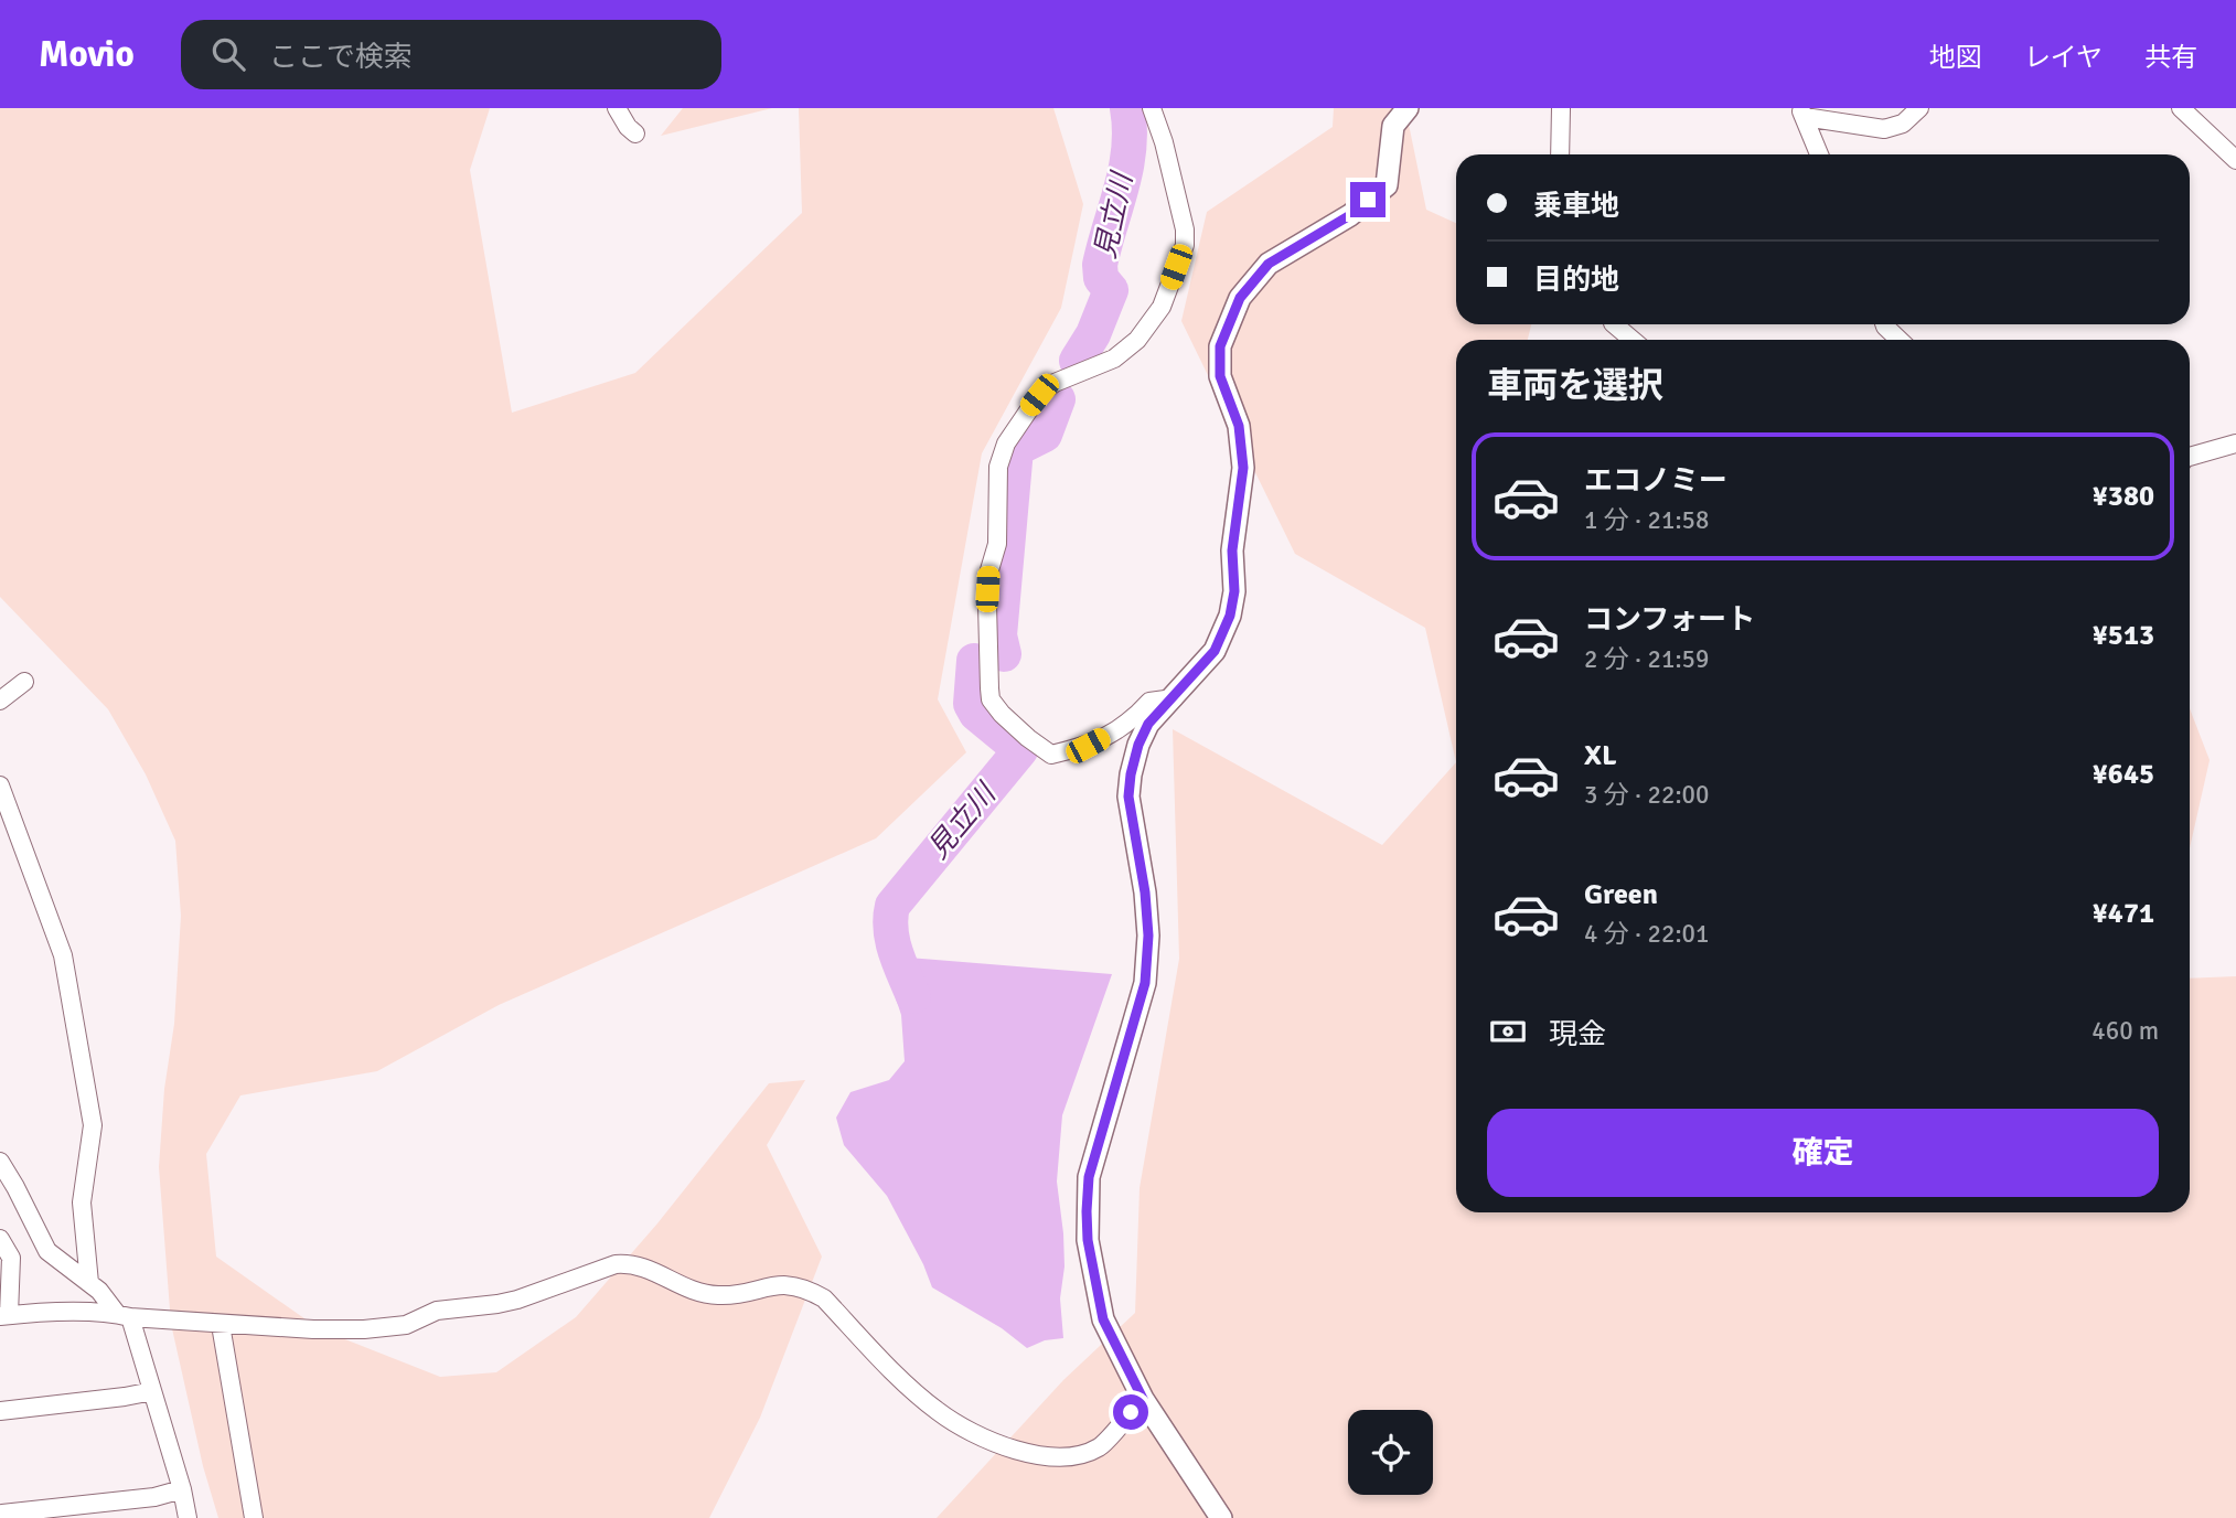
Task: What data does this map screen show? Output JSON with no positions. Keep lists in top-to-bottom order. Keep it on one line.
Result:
{"water":["見立川"],"page":{"header":"Movio","search":"ここで検索","nav":["地図","レイヤ","共有"],"banner":["乗車地","目的地"],"heading":"車両を選択","list":[{"name":"エコノミー","note":"1 分 · 21:58","value":"¥380"},{"name":"コンフォート","note":"2 分 · 21:59","value":"¥513"},{"name":"XL","note":"3 分 · 22:00","value":"¥645"},{"name":"Green","note":"4 分 · 22:01","value":"¥471"}],"pay":["現金","460 m"],"buttons":"確定"}}
